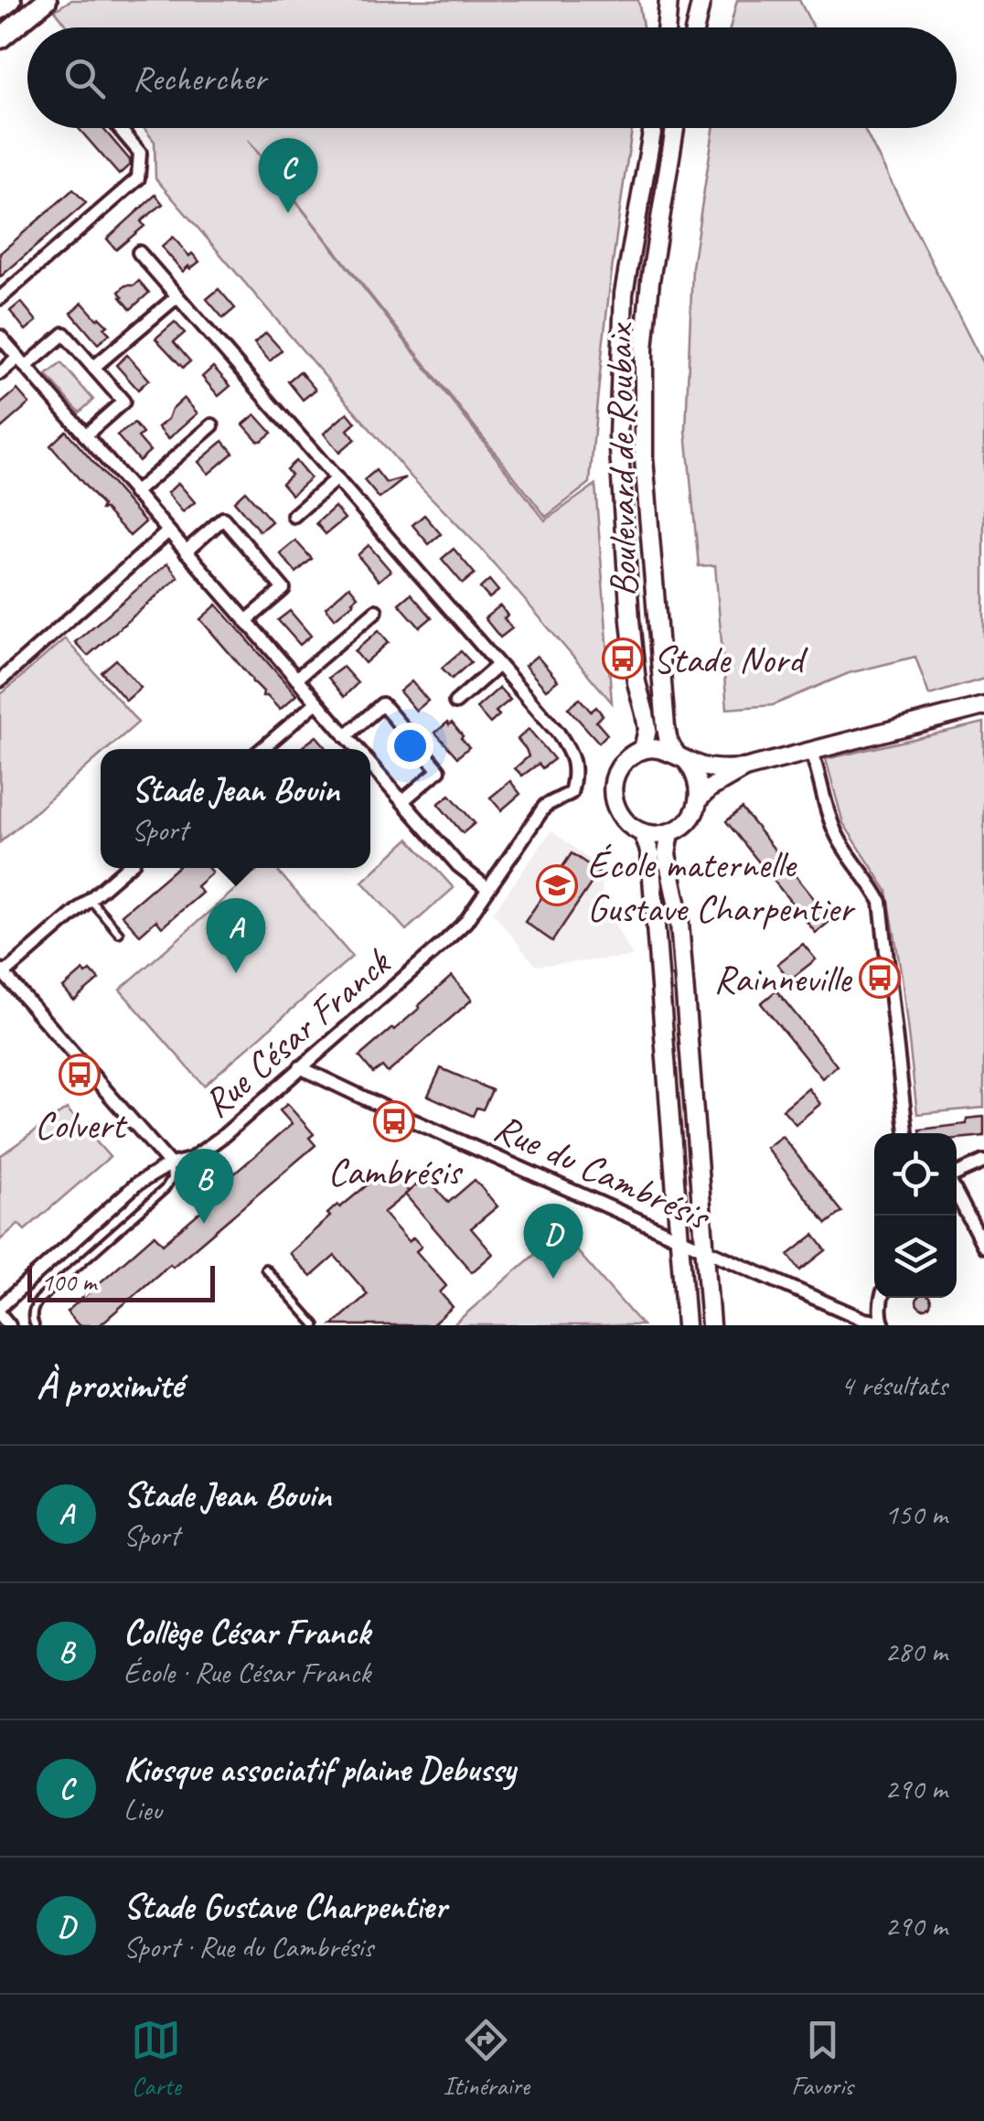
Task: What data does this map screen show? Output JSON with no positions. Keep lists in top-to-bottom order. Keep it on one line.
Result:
{"streets":{"main road":["Boulevard de Roubaix"],"street":["Rue César Franck","Rue du Cambrésis"]},"crossings":[["Rue César Franck","Rue du Cambrésis"]],"places":{"bus stop":["Stade Nord","Rainneville","Colvert","Cambrésis"],"school or university":["École maternelle Gustave Charpentier"]},"scale_bar":"100 m","page":{"search":"Rechercher","pins":["C","A","B","D"],"popup":["Stade Jean Bouin","Sport"],"scale":"100 m","heading":["À proximité","4 résultats"],"list":[{"mark":"A","name":"Stade Jean Bouin","note":"Sport","value":"150 m"},{"mark":"B","name":"Collège César Franck","note":"École · Rue César Franck","value":"280 m"},{"mark":"C","name":"Kiosque associatif plaine Debussy","note":"Lieu","value":"290 m"},{"mark":"D","name":"Stade Gustave Charpentier","note":"Sport · Rue du Cambrésis","value":"290 m"}],"nav":["Carte","Itinéraire","Favoris"]}}
